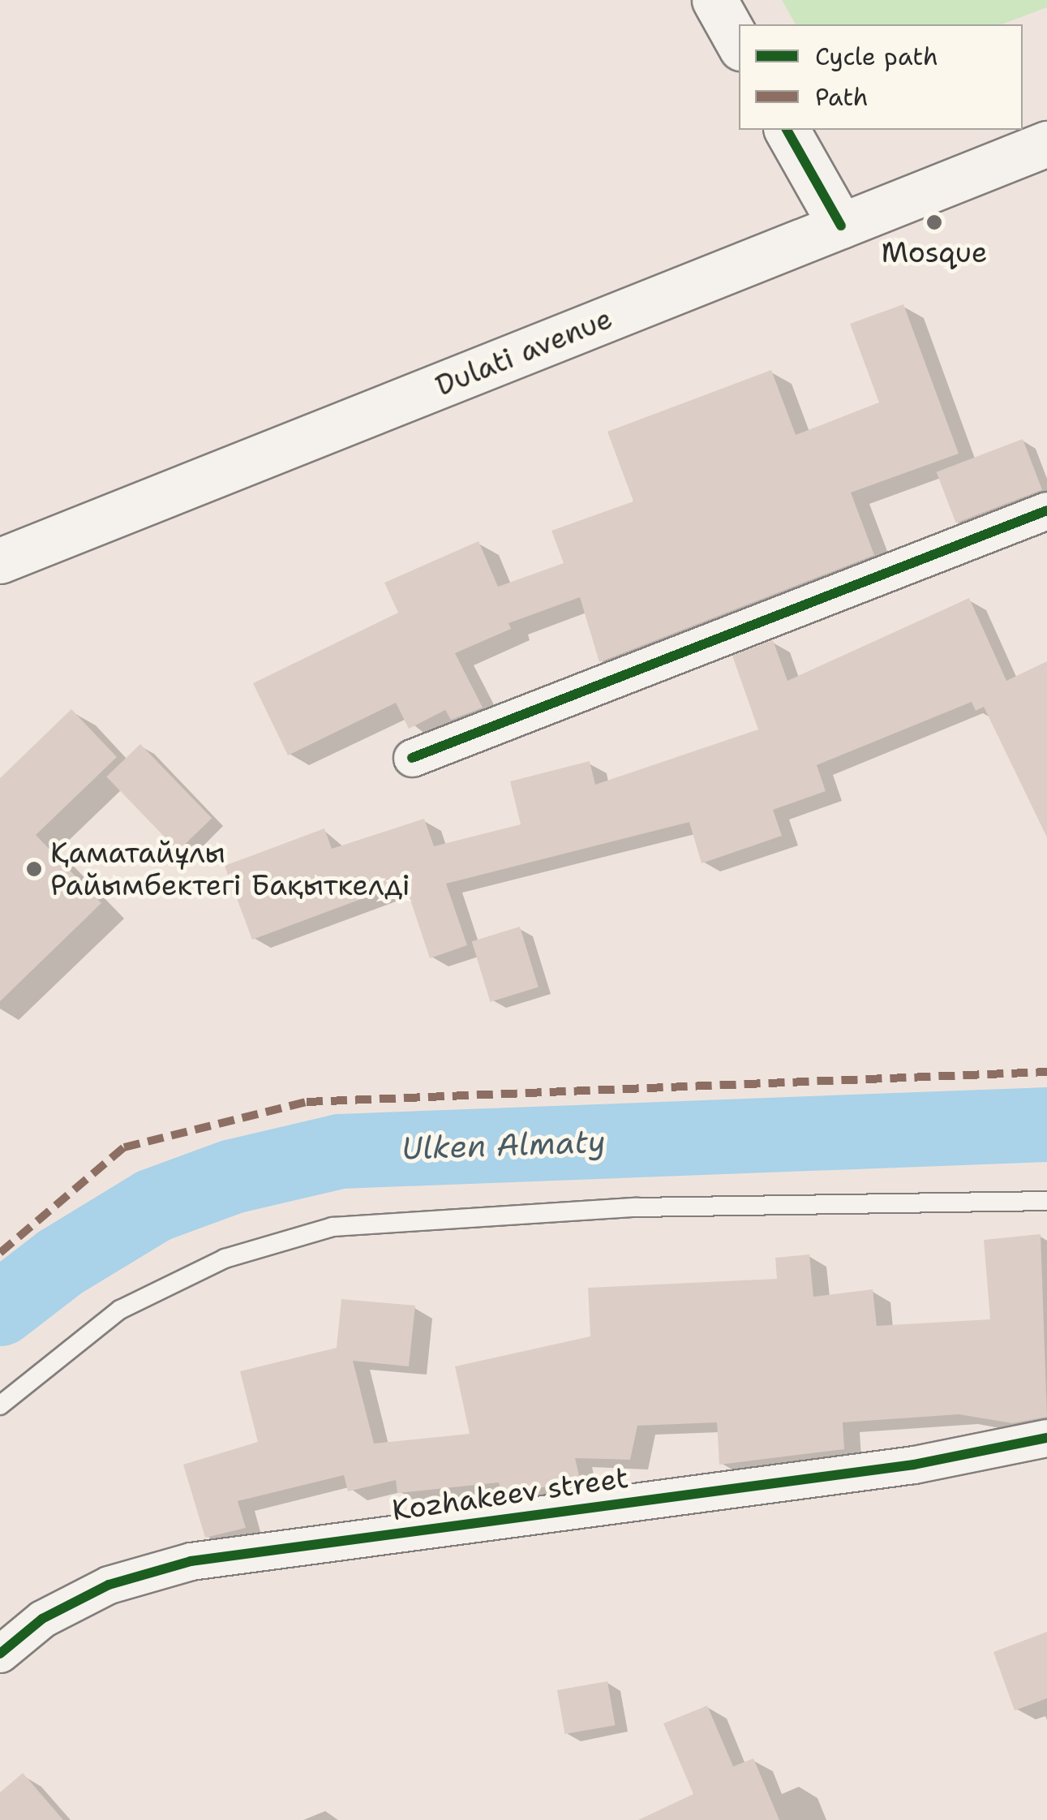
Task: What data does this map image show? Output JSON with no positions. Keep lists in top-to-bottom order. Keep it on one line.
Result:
{"streets":{"main road":["Dulati avenue"],"street":["Kozhakeev street"]},"water":["Ulken Almaty"],"places":["Mosque","Қаматайұлы Райымбектегі Бақыткелді"],"legend":["Cycle path","Path"]}
